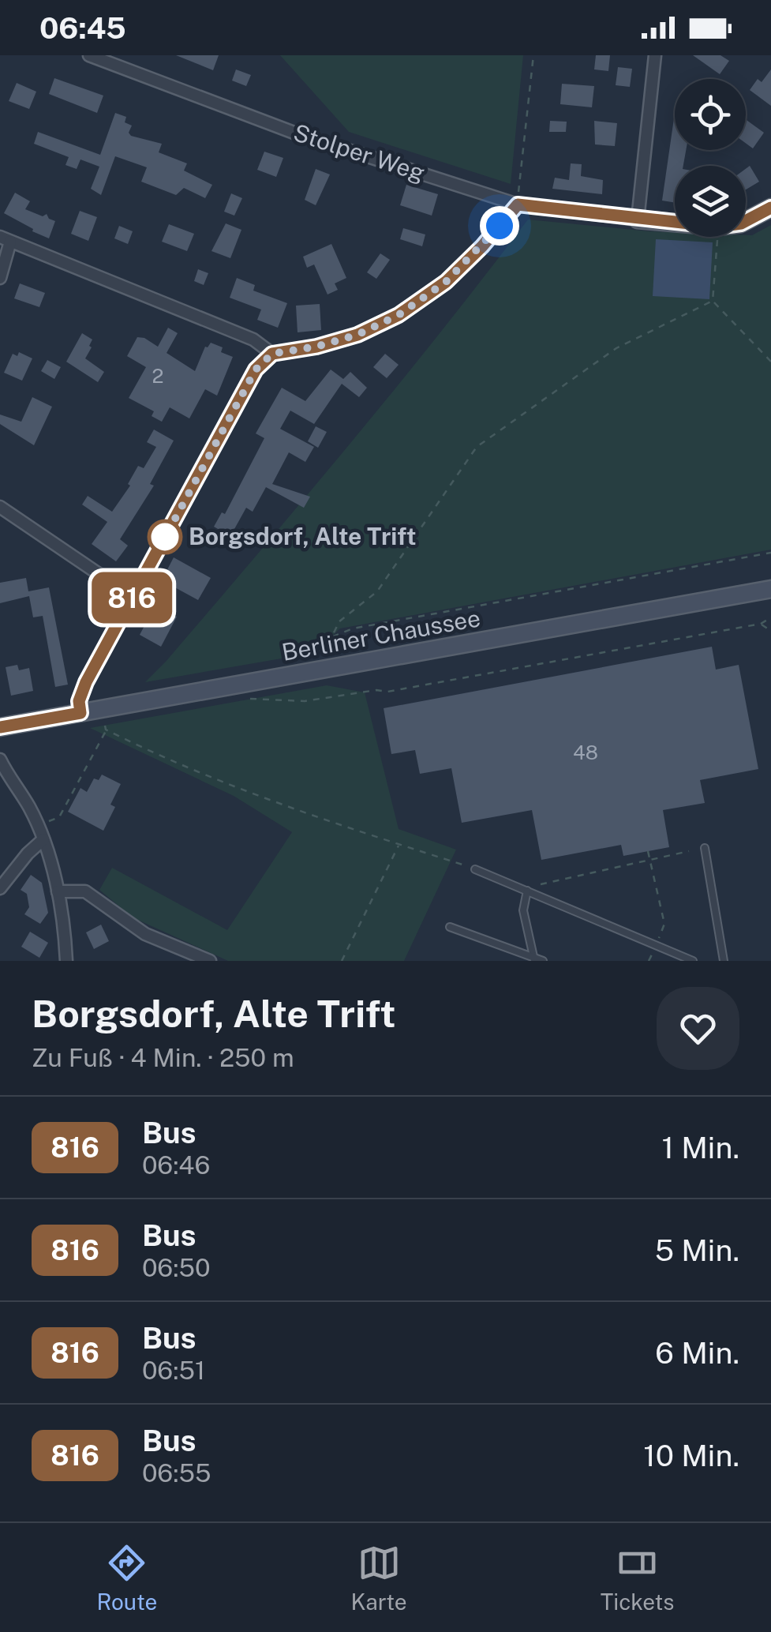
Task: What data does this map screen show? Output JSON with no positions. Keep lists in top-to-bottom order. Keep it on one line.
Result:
{"streets":{"main road":["Berliner Chaussee"],"street":["Stolper Weg"]},"places":["Borgsdorf, Alte Trift"],"lines":["bus line 816"],"house_numbers":["2","48"],"page":{"status":"06:45","on_map":"816","heading":["Borgsdorf, Alte Trift","Zu Fuß · 4 Min. · 250 m"],"list":[{"mark":"816","name":"Bus","note":"06:46","value":"1 Min."},{"mark":"816","name":"Bus","note":"06:50","value":"5 Min."},{"mark":"816","name":"Bus","note":"06:51","value":"6 Min."},{"mark":"816","name":"Bus","note":"06:55","value":"10 Min."}],"tabs":["Route","Karte","Tickets"]}}
